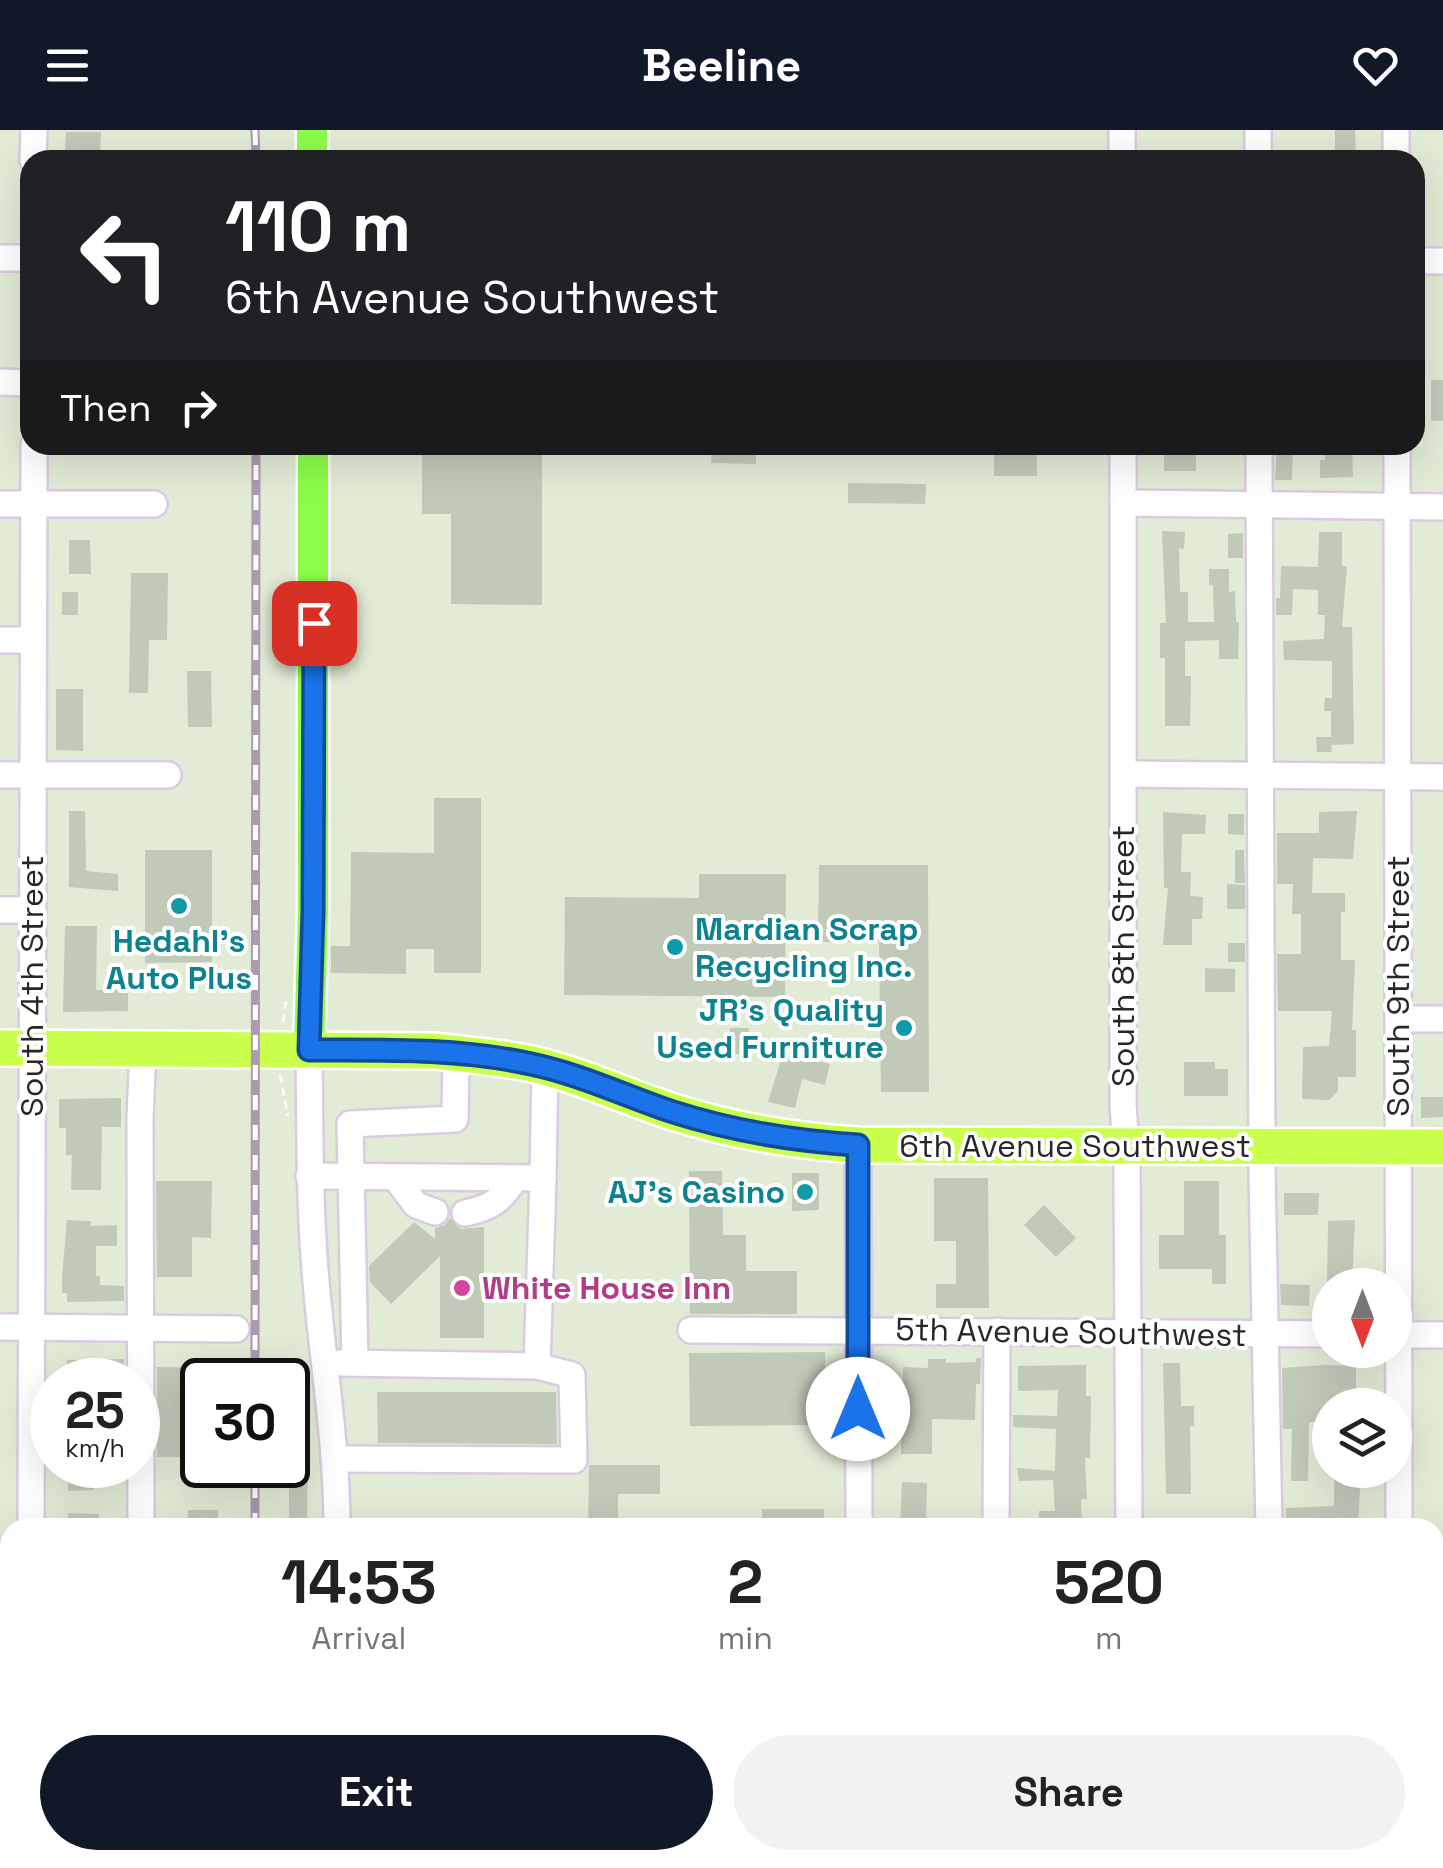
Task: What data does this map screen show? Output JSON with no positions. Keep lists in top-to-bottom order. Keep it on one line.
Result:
{"streets":{"highway":["6th Avenue Southwest"],"street":["South 8th Street","South 4th Street","South 9th Street","5th Avenue Southwest"]},"crossings":[["South 8th Street","6th Avenue Southwest"],["South 8th Street","5th Avenue Southwest"],["South 4th Street","6th Avenue Southwest"],["South 9th Street","6th Avenue Southwest"]],"places":["Hedahl's Auto Plus","Mardian Scrap Recycling Inc.","JR's Quality Used Furniture","AJ's Casino","White House Inn"],"north":"bottom","page":{"header":"Beeline","turn":["110 m","6th Avenue Southwest"],"then":"Then","speed":"25 km/h","limit":"30","eta":["14:53","Arrival","2","min","520","m"],"buttons":["Exit","Share"]}}
